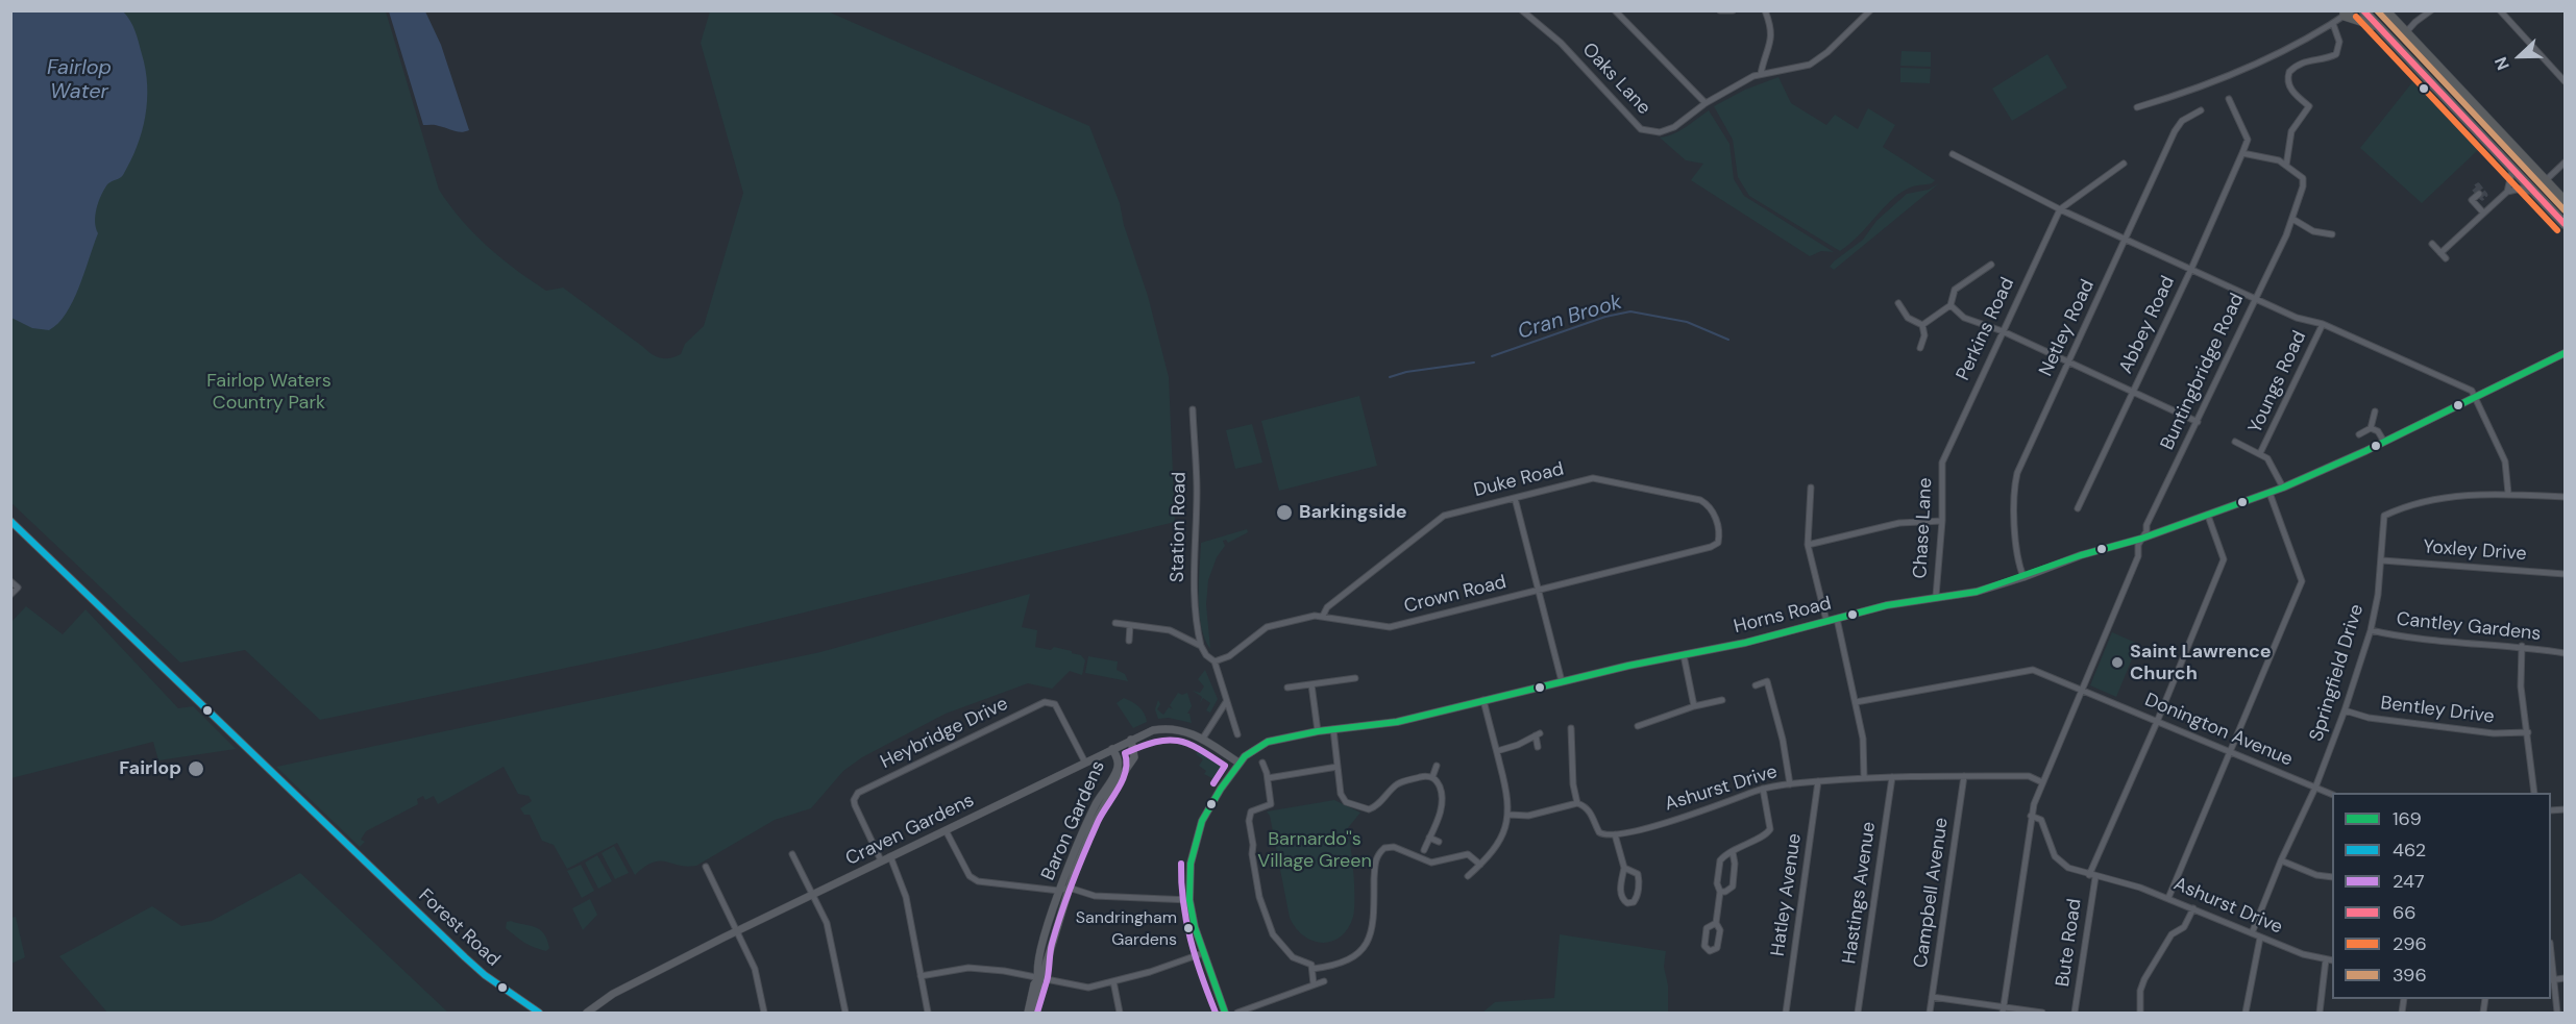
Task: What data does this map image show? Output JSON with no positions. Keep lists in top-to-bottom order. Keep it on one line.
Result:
{"streets":{"street":["Oaks Lane","Abbey Road","Netley Road","Perkins Road","Buntingbridge Road","Youngs Road","Duke Road","Station Road","Chase Lane","Yoxley Drive","Crown Road","Horns Road","Cantley Gardens","Springfield Drive","Bentley Drive","Donington Avenue","Heybridge Drive","Ashurst Drive","Baron Gardens","Craven Gardens","Hastings Avenue","Campbell Avenue","Hatley Avenue","Forest Road","Bute Road"]},"crossings":[["Netley Road","Horns Road"],["Perkins Road","Chase Lane"],["Buntingbridge Road","Horns Road"],["Buntingbridge Road","Donington Avenue"],["Buntingbridge Road","Ashurst Drive"],["Duke Road","Crown Road"],["Chase Lane","Horns Road"],["Yoxley Drive","Springfield Drive"],["Horns Road","Craven Gardens"],["Horns Road","Bute Road"],["Cantley Gardens","Springfield Drive"],["Springfield Drive","Bentley Drive"],["Springfield Drive","Donington Avenue"],["Springfield Drive","Ashurst Drive"],["Donington Avenue","Bute Road"],["Heybridge Drive","Craven Gardens"],["Ashurst Drive","Hastings Avenue"],["Ashurst Drive","Campbell Avenue"],["Ashurst Drive","Hatley Avenue"],["Ashurst Drive","Bute Road"],["Baron Gardens","Craven Gardens"]],"water":["Fairlop Water","Cran Brook"],"parks":["Fairlop Waters Country Park","Barnardo''s Village Green"],"places":["Barkingside","Saint Lawrence Church","Fairlop","Sandringham Gardens"],"lines":["transit line 66","transit line 396","transit line 296","transit line 169","transit line 462","transit line 247"],"legend":["169","462","247","66","296","396"],"north":"left"}
